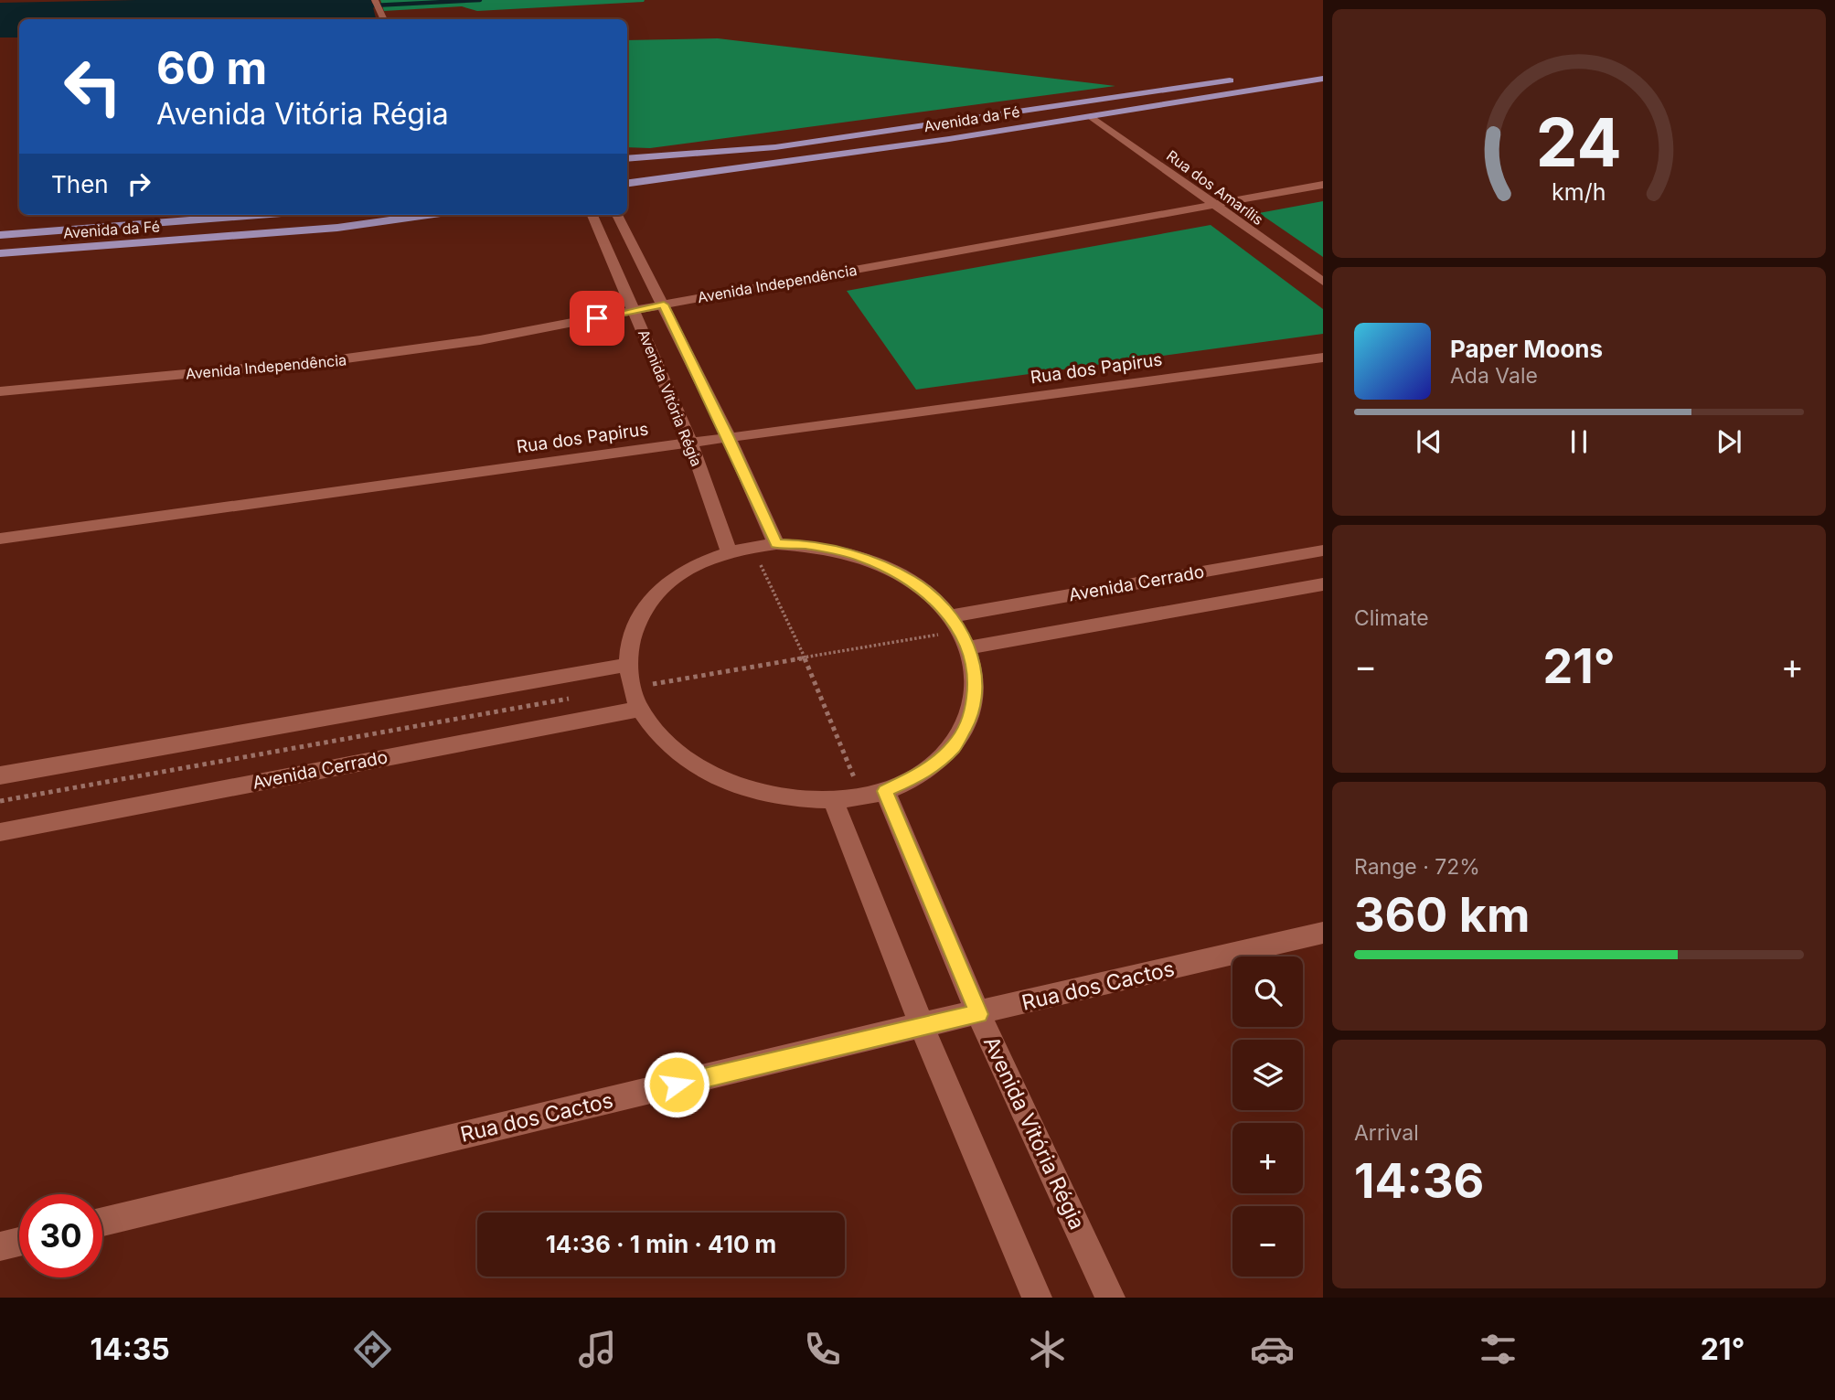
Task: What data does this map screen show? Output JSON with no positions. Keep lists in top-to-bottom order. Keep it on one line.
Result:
{"streets":{"main road":["Avenida da Fé"],"street":["Rua dos Amarílis","Avenida Independência","Rua dos Papirus","Avenida Vitória Régia","Avenida Cerrado","Rua dos Cactos"]},"crossings":[["Avenida da Fé","Rua dos Amarílis"],["Rua dos Amarílis","Avenida Independência"],["Avenida Independência","Avenida Vitória Régia"],["Rua dos Papirus","Avenida Vitória Régia"],["Avenida Vitória Régia","Rua dos Cactos"]],"page":{"turn":["60 m","Avenida Vitória Régia"],"then":"Then","song":["Paper Moons","Ada Vale"],"tile":["Climate",["Range · 72%","360 km"],["Arrival","14:36"]],"heat":["−","21°","+"],"map_buttons":["+","−"],"limit":"30","trip":"14:36 · 1 min · 410 m","tabs":["14:35","21°"],"gauge":["24","km/h"]}}
